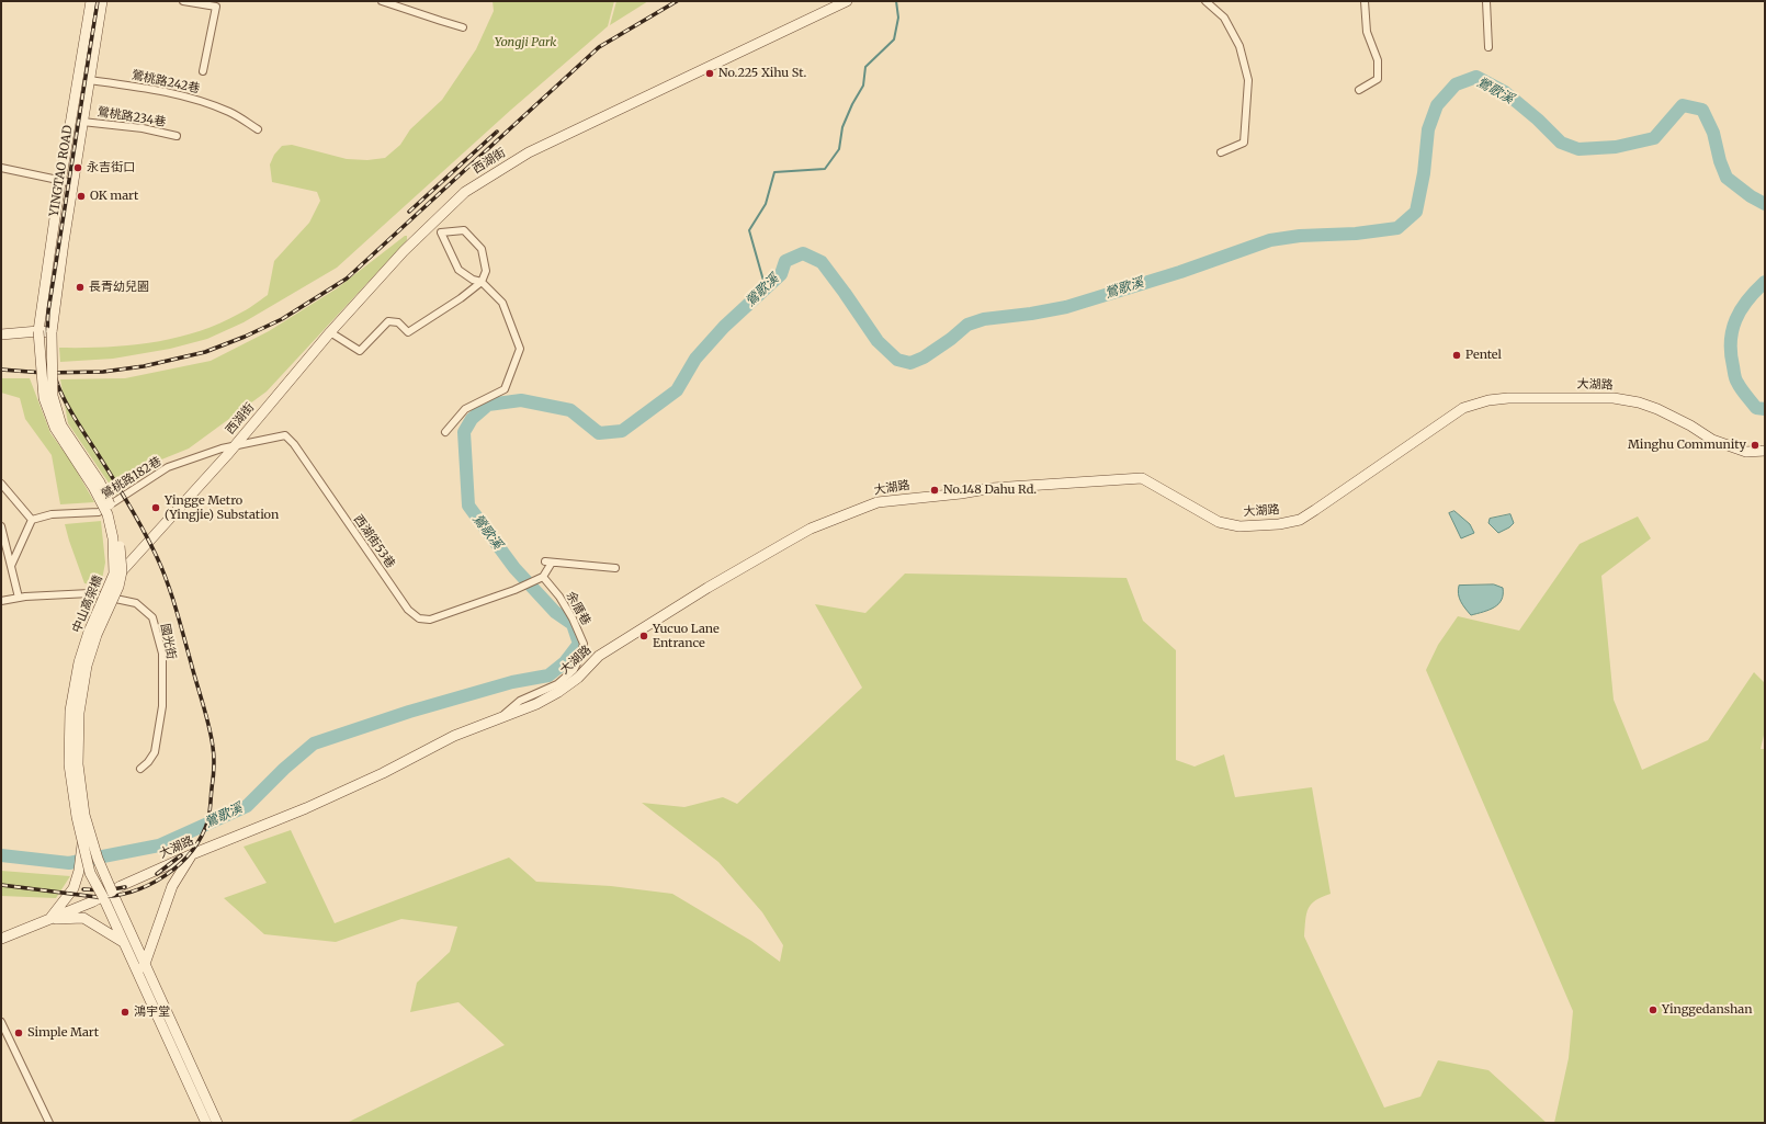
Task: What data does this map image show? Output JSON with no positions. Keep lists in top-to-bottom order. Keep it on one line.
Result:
{"streets":{"street":["鶯桃路242巷","鶯桃路234巷","西湖街","YINGTAO ROAD","大湖路","鶯桃路182巷","西湖街53巷","中山高架橋","余厝巷","國光街"]},"crossings":[["鶯桃路242巷","YINGTAO ROAD"],["鶯桃路234巷","YINGTAO ROAD"],["西湖街","鶯桃路182巷"],["西湖街","西湖街53巷"],["西湖街","中山高架橋"],["YINGTAO ROAD","中山高架橋"],["大湖路","中山高架橋"],["大湖路","余厝巷"],["鶯桃路182巷","西湖街53巷"],["西湖街53巷","余厝巷"]],"water":["鶯歌溪"],"parks":["Yongji Park"],"places":["No.225 Xihu St.","永吉街口","OK mart","長青幼兒園","Pentel","Minghu Community","No.148 Dahu Rd.","Yingge Metro (Yingjie) Substation","Yucuo Lane Entrance","Yinggedanshan","鴻宇堂","Simple Mart"]}
